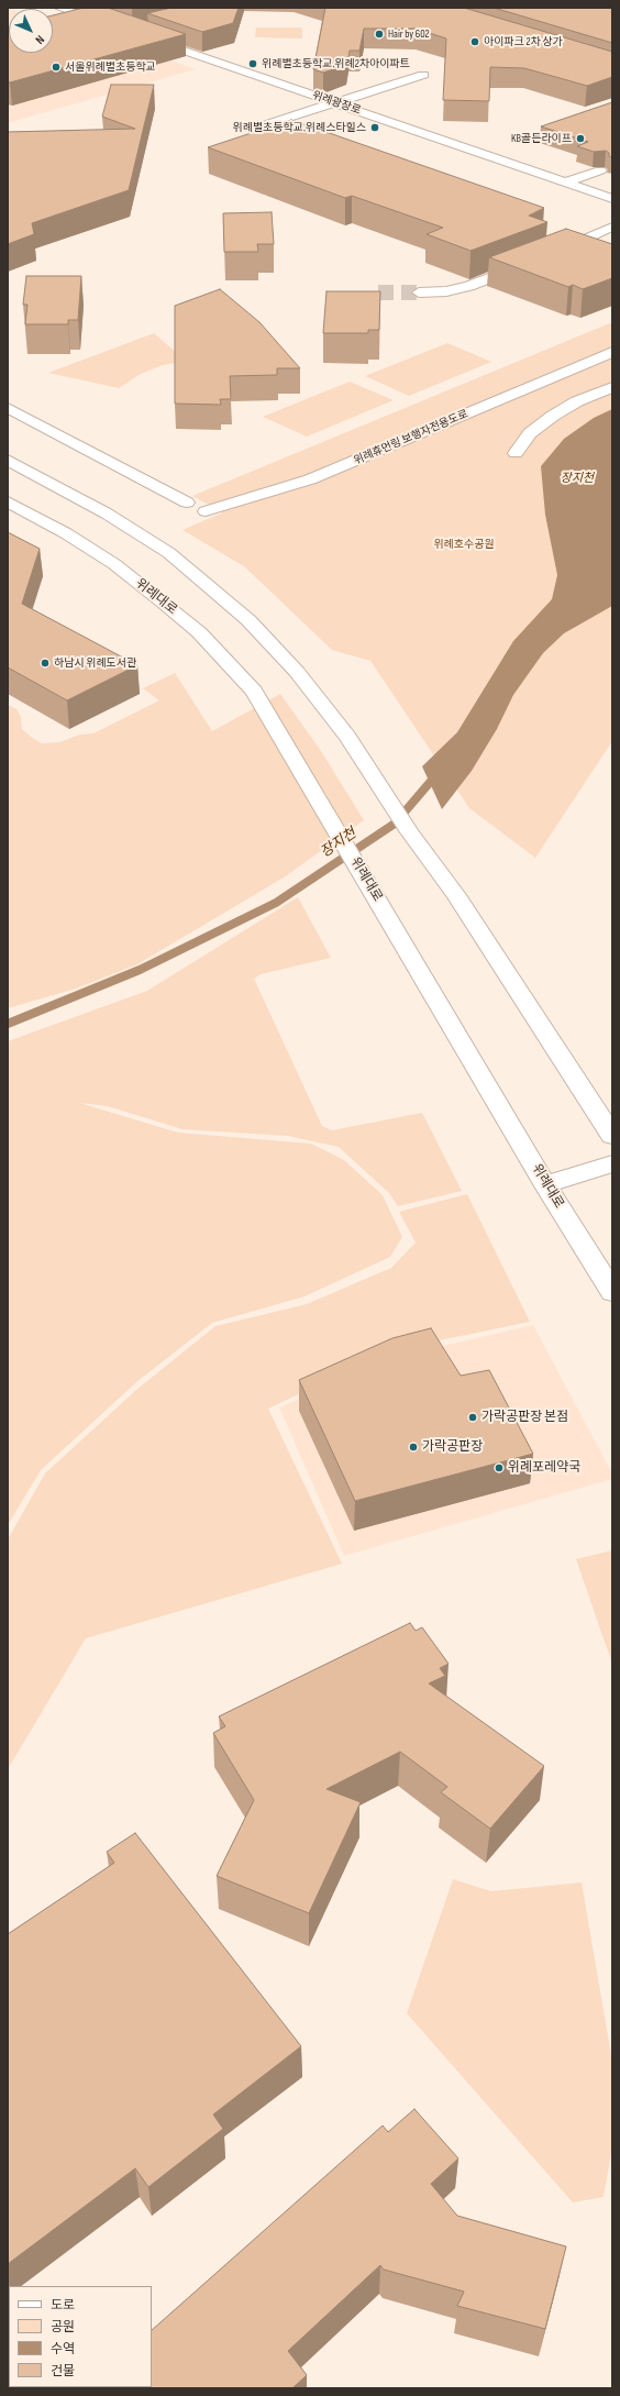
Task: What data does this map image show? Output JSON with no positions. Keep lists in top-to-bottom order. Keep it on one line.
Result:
{"streets":{"main road":["위례광장로","위례휴먼링 보행자전용도로","위례대로"]},"water":["장지천"],"parks":["위례호수공원"],"places":["Hair by 602","아이파크 2차 상가","위례별초등학교.위례2차아이파트","서울위례별초등학교","위례별초등학교.위례스타힐스","KB골든라이프","하남시 위례도서관","가락공판장 본점","가락공판장","위례포레약국"],"legend":["도로","공원","수역","건물"],"north":"bottom right"}
